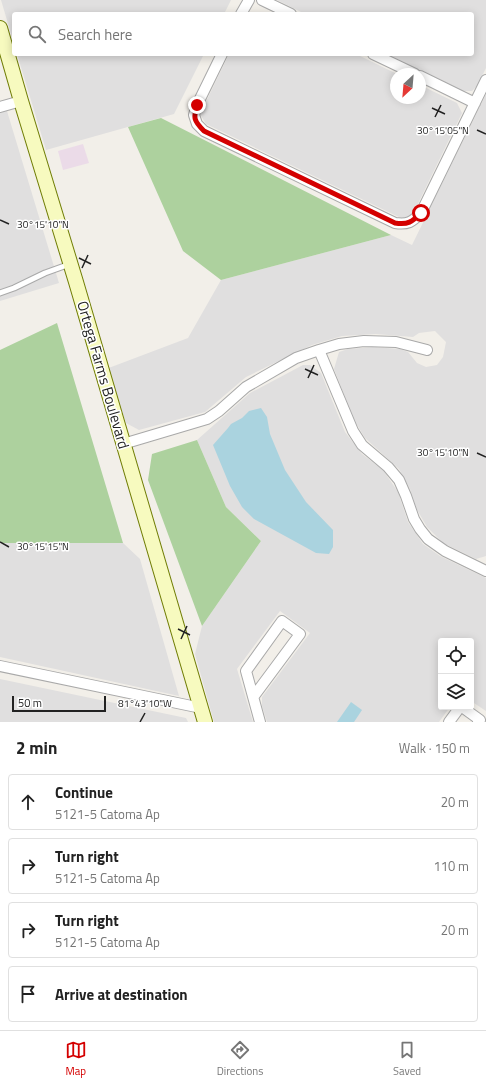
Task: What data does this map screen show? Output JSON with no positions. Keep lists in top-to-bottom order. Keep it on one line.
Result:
{"streets":{"street":["Ortega Farms Boulevard"]},"scale_bar":"50 m","north":"bottom left","page":{"search":"Search here","scale":"50 m","heading":["2 min","Walk · 150 m"],"list":[["Continue","5121-5 Catoma Ap","20 m"],["Turn right","5121-5 Catoma Ap","110 m"],["Turn right","5121-5 Catoma Ap","20 m"],"Arrive at destination"],"nav":["Map","Directions","Saved"]},"coordinates":["30°15'05\"N","30°15'10\"N","30°15'15\"N","81°43'10\"W"]}
